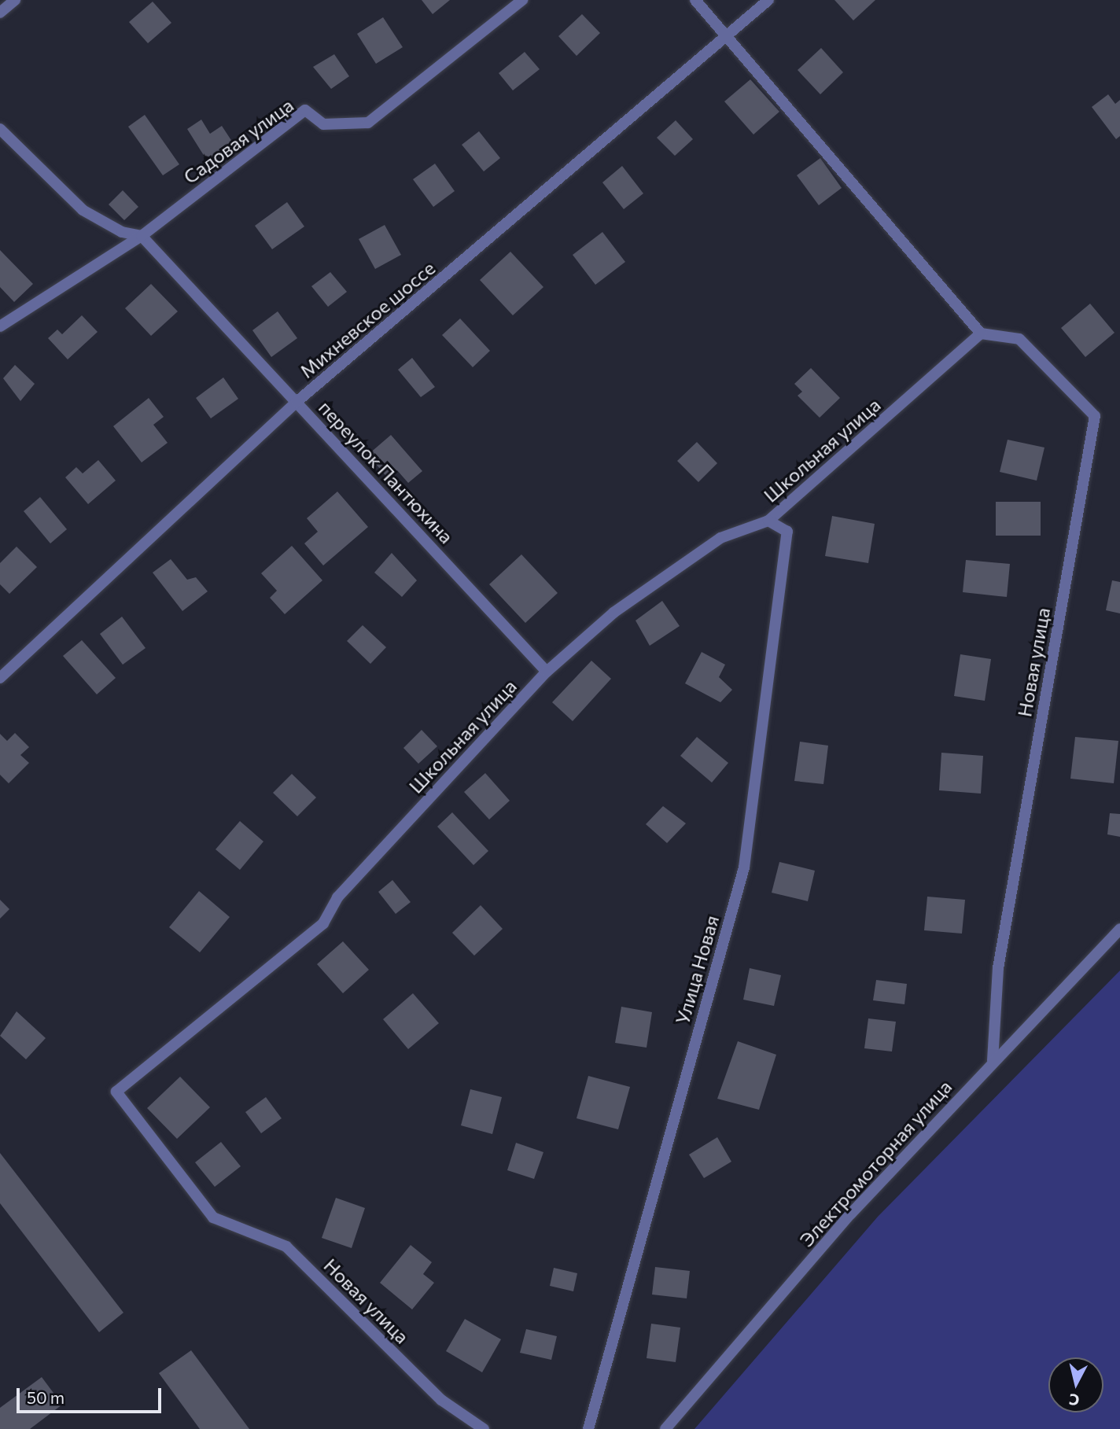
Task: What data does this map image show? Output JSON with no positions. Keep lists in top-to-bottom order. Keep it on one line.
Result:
{"streets":{"street":["Садовая улица","Михневское шоссе","Школьная улица","переулок Пантюхина","Новая улица","Улица Новая","Электромоторная улица"]},"crossings":[["Садовая улица","переулок Пантюхина"],["Михневское шоссе","переулок Пантюхина"],["Школьная улица","переулок Пантюхина"],["Школьная улица","Новая улица"],["Школьная улица","Улица Новая"],["Новая улица","Электромоторная улица"]],"scale_bar":"50 m","north":"bottom"}
